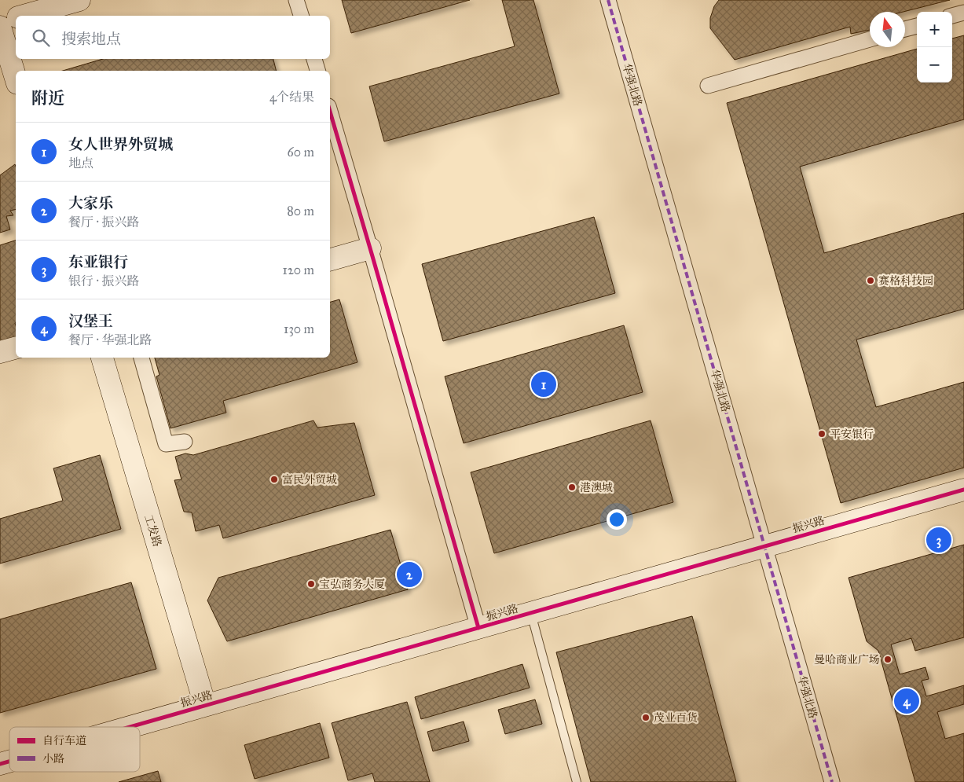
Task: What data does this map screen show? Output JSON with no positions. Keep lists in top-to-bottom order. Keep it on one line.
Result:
{"streets":{"street":["华强北路","振兴路","工发路"]},"crossings":[["华强北路","振兴路"],["振兴路","工发路"]],"places":["赛格科技园","平安银行","富民外贸城","港澳城","宝弘商务大厦","曼哈商业广场","茂业百货"],"legend":["自行车道","小路"],"north":"top","page":{"map_buttons":["+","−"],"search":"搜索地点","heading":["附近","4个结果"],"list":[{"mark":"1","name":"女人世界外贸城","note":"地点","value":"60 m"},{"mark":"2","name":"大家乐","note":"餐厅 · 振兴路","value":"80 m"},{"mark":"3","name":"东亚银行","note":"银行 · 振兴路","value":"120 m"},{"mark":"4","name":"汉堡王","note":"餐厅 · 华强北路","value":"130 m"}],"pins":["1","3","2","4"]}}
